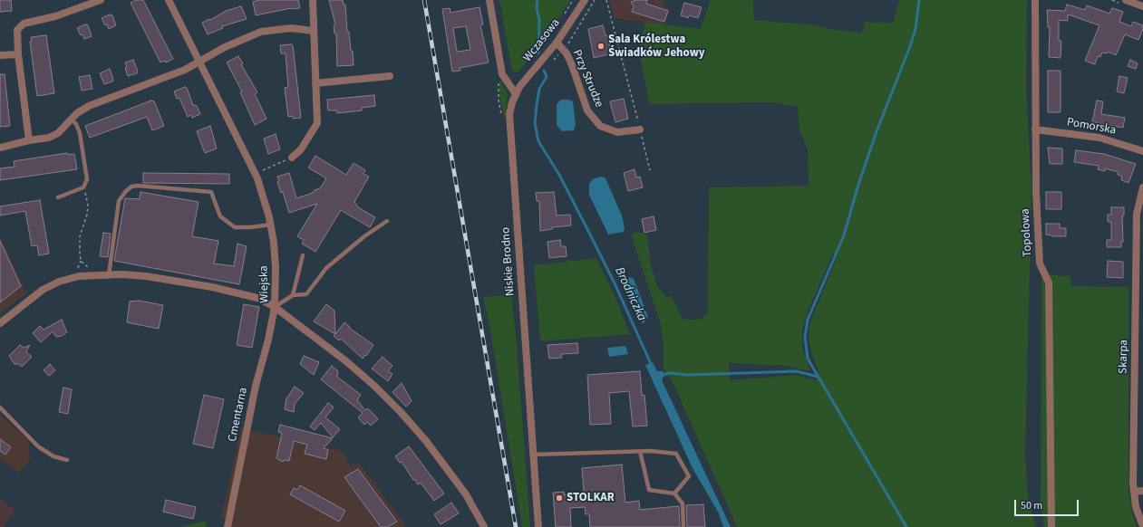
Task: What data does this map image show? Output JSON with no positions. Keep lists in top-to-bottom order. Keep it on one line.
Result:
{"streets":{"street":["Wczasowa","Przy Strudze","Pomorska","Topolowa","Niskie Brodno","Wiejska","Skarpa","Cmentarna"]},"crossings":[["Wczasowa","Przy Strudze"],["Wczasowa","Niskie Brodno"],["Pomorska","Topolowa"],["Wiejska","Cmentarna"]],"water":["Brodniczka"],"places":["Sala Królestwa Świadków Jehowy","STOLKAR"],"scale_bar":"50 m"}
